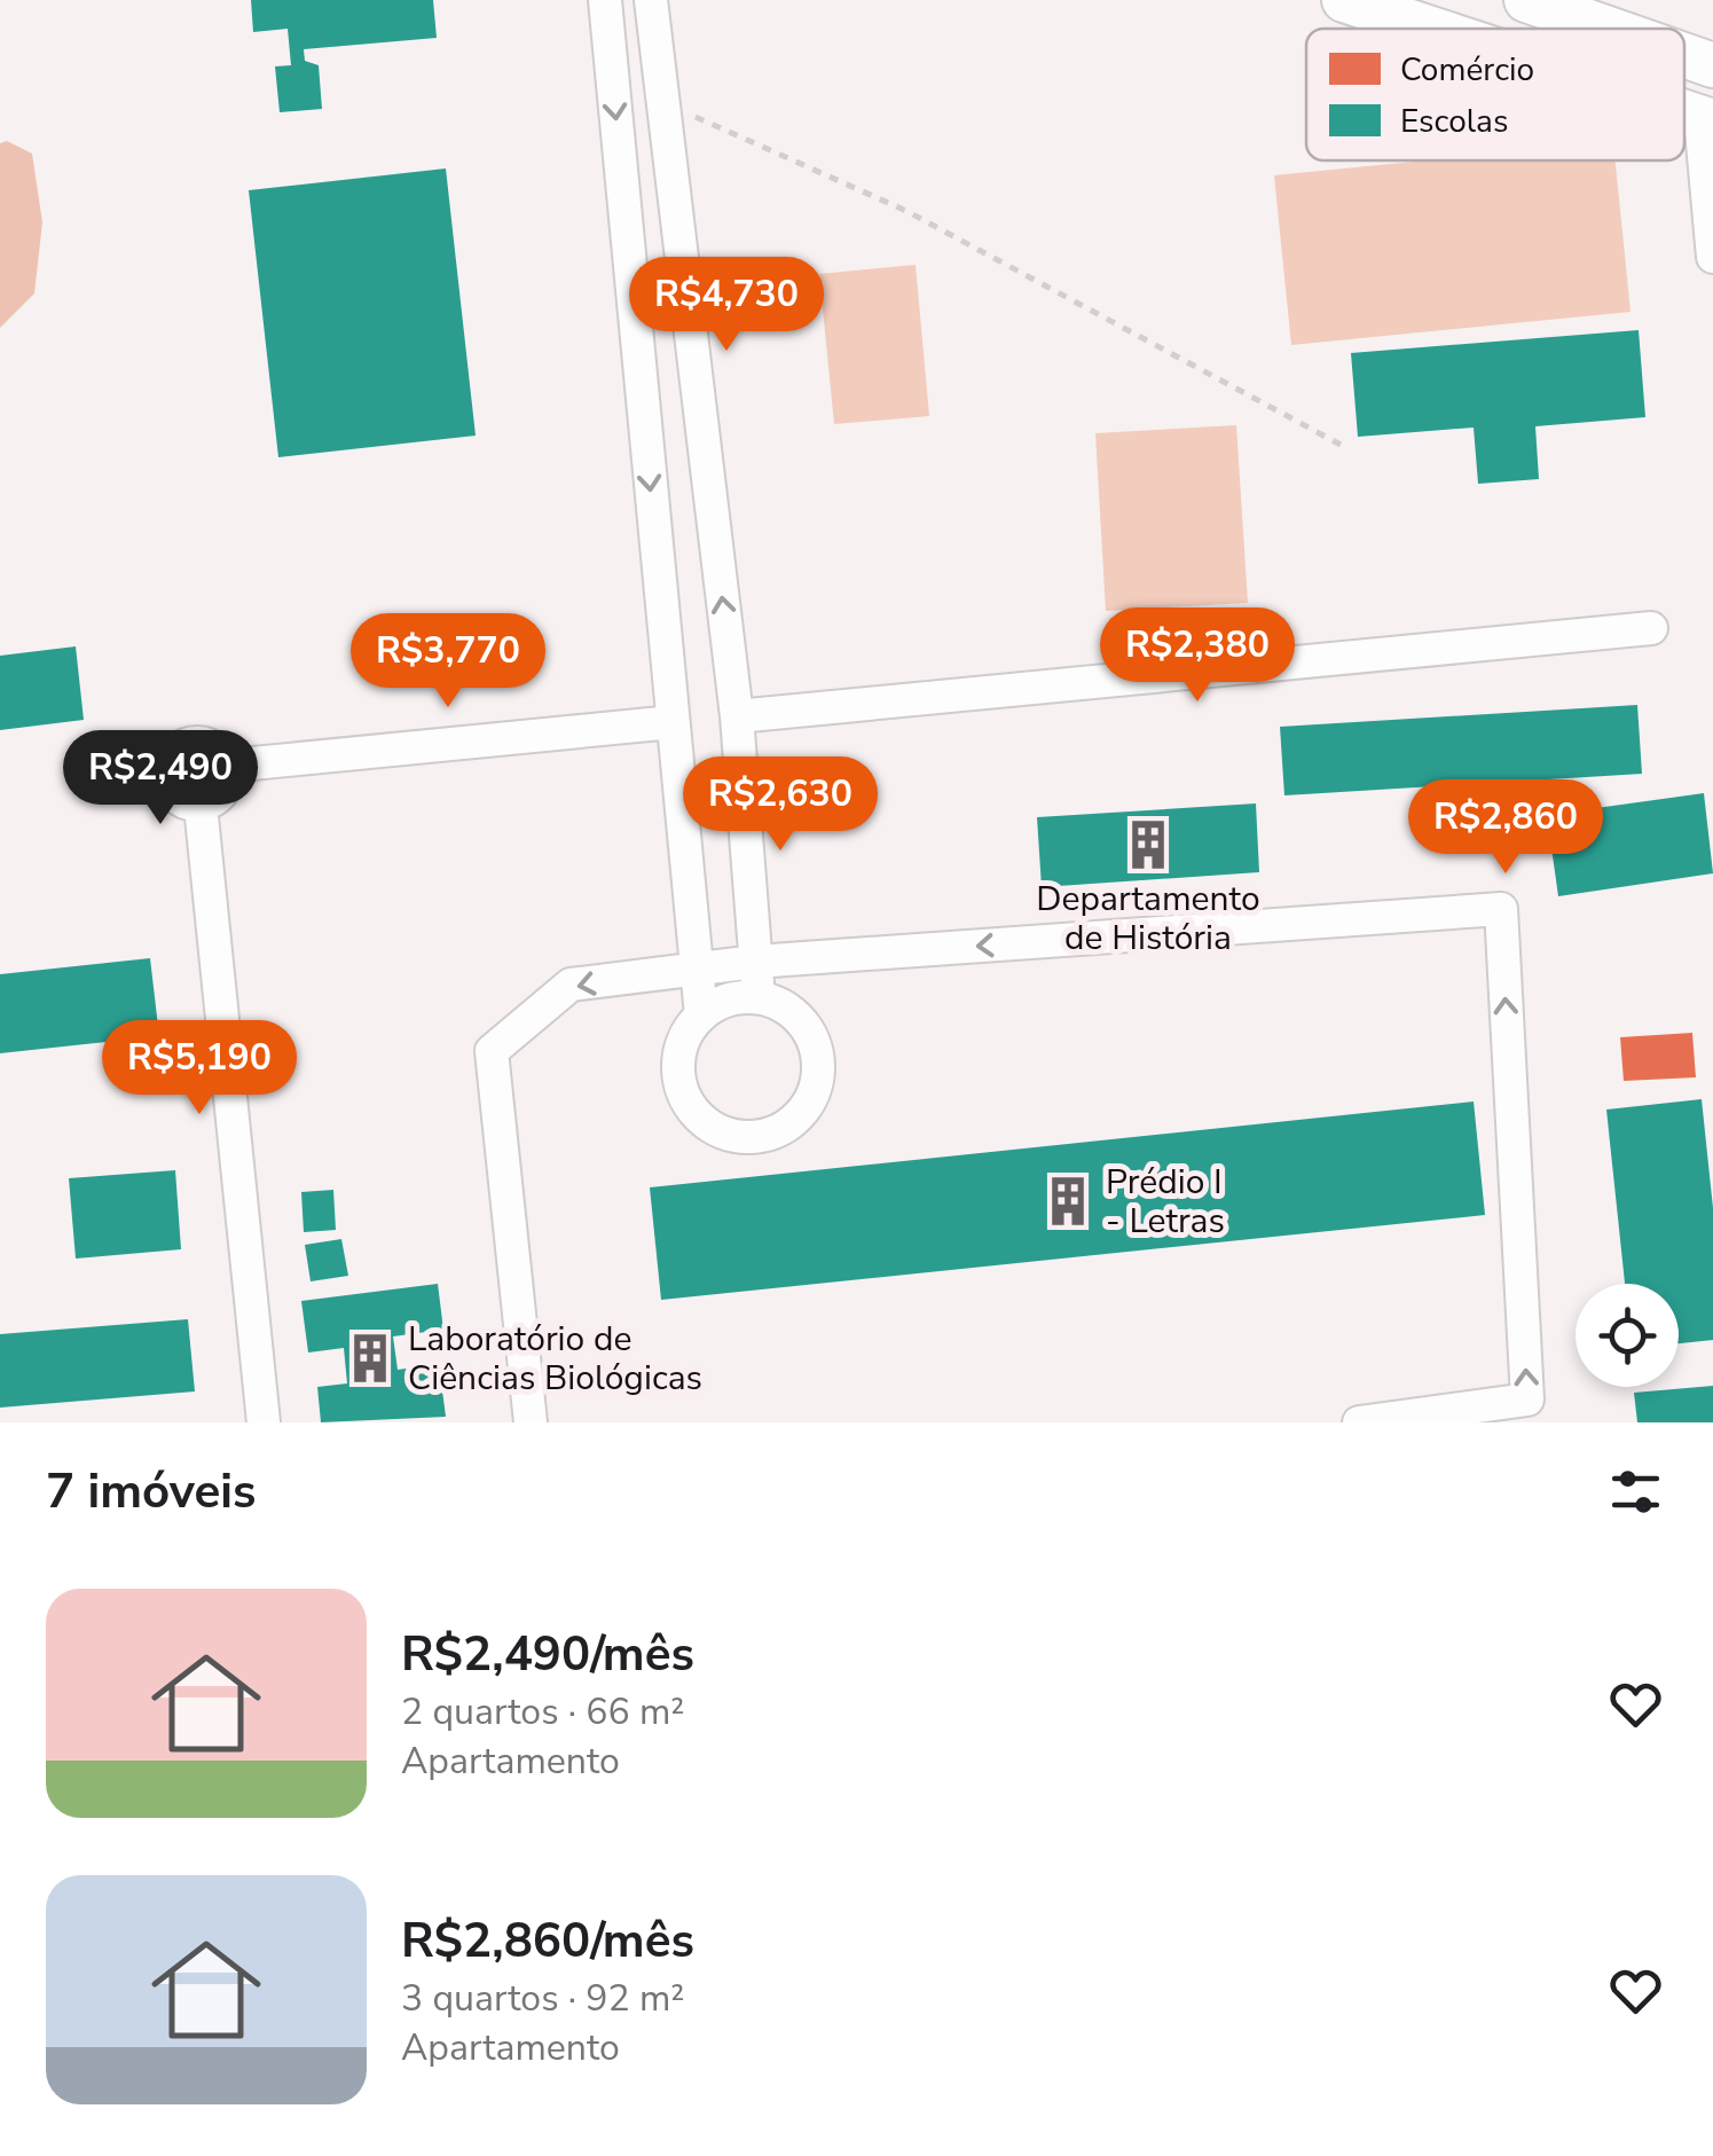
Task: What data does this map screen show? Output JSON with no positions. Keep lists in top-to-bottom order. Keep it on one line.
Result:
{"places":{"building":["Departamento de História","Prédio I - Letras","Laboratório de Ciências Biológicas"]},"legend":["Comércio","Escolas"],"page":{"price":["R$4,730","R$2,380","R$3,770","R$2,490","R$2,630","R$2,860","R$5,190"],"heading":"7 imóveis","list":[{"name":"R$2,490/mês","note":"2 quartos · 66 m² · Apartamento"},{"name":"R$2,860/mês","note":"3 quartos · 92 m² · Apartamento"}]}}
